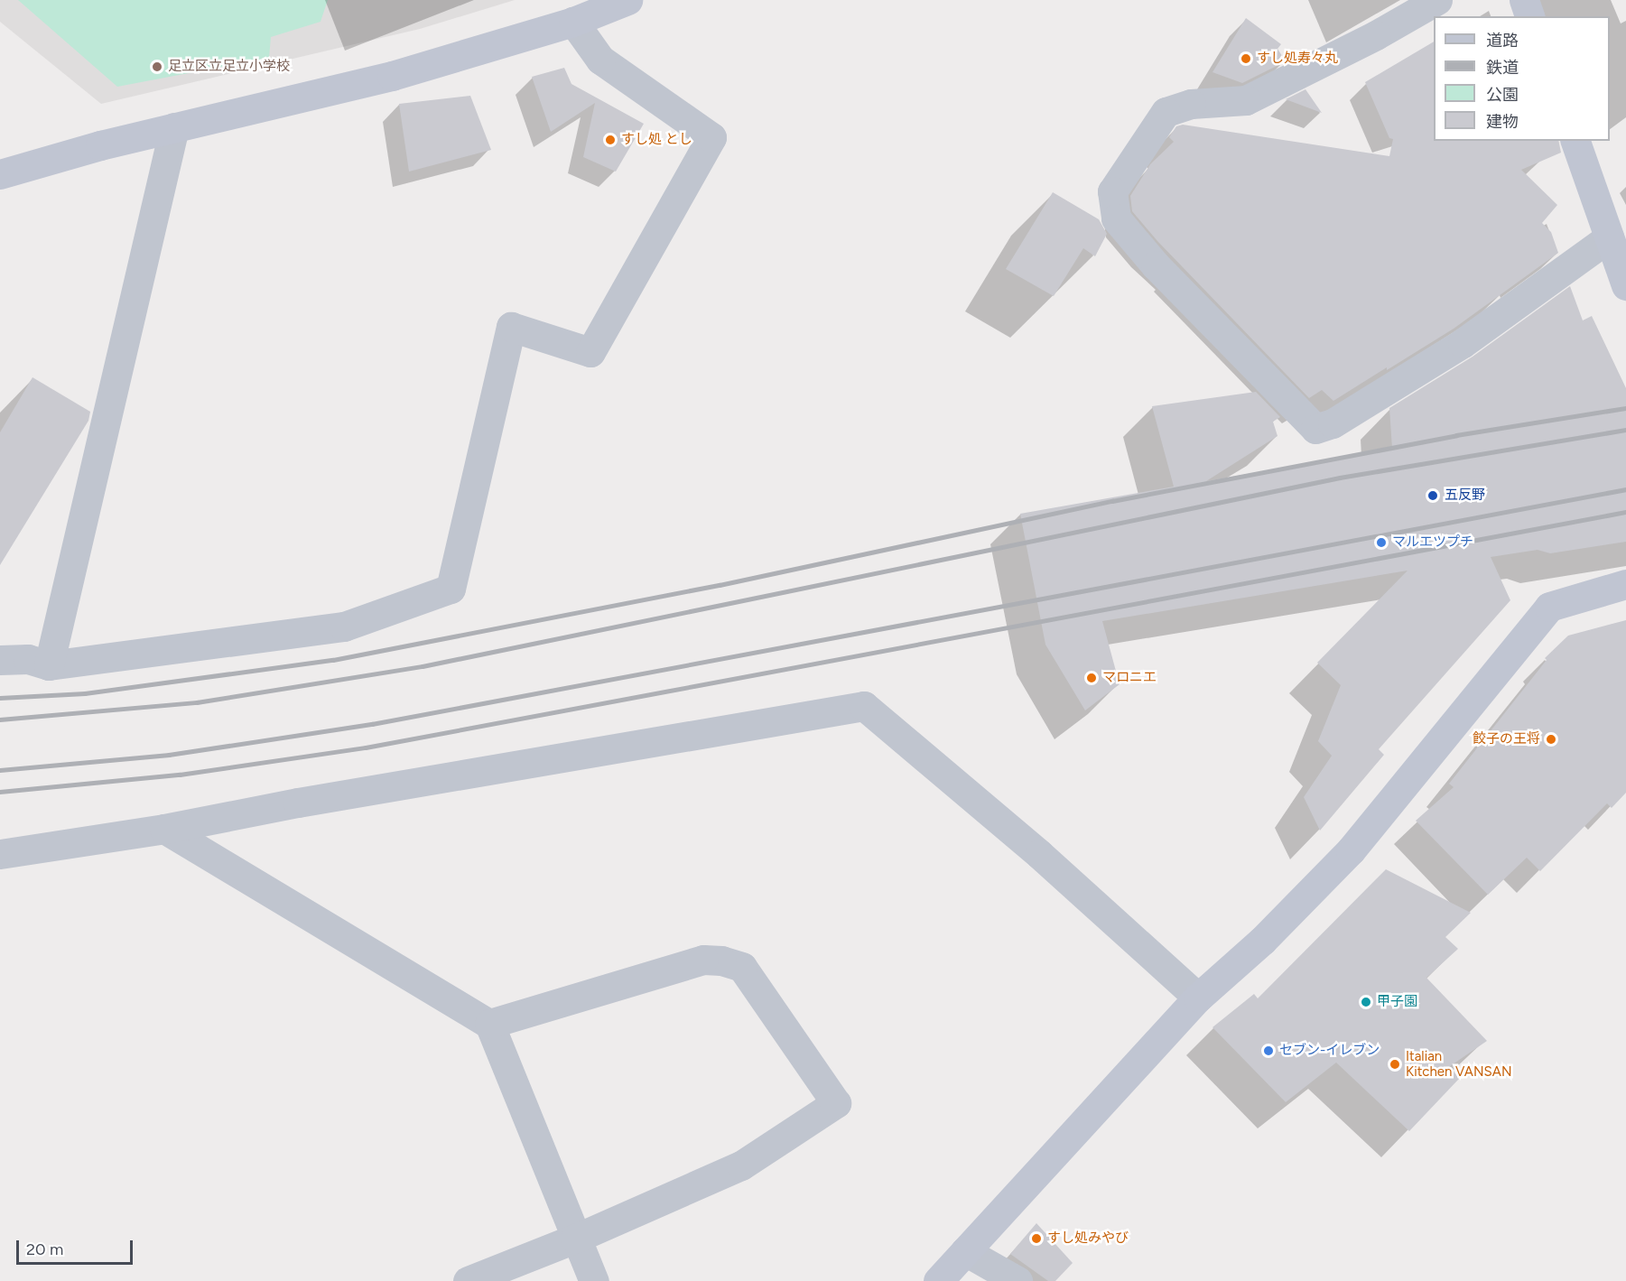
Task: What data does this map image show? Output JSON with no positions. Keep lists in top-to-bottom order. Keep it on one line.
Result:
{"places":["すし処寿々丸","足立区立足立小学校","すし処 とし","五反野","マルエツプチ","マロニエ","餃子の王将","甲子園","セブン-イレブン","Italian Kitchen VANSAN","すし処みやび"],"legend":["道路","鉄道","公園","建物"],"scale_bar":"20 m"}
